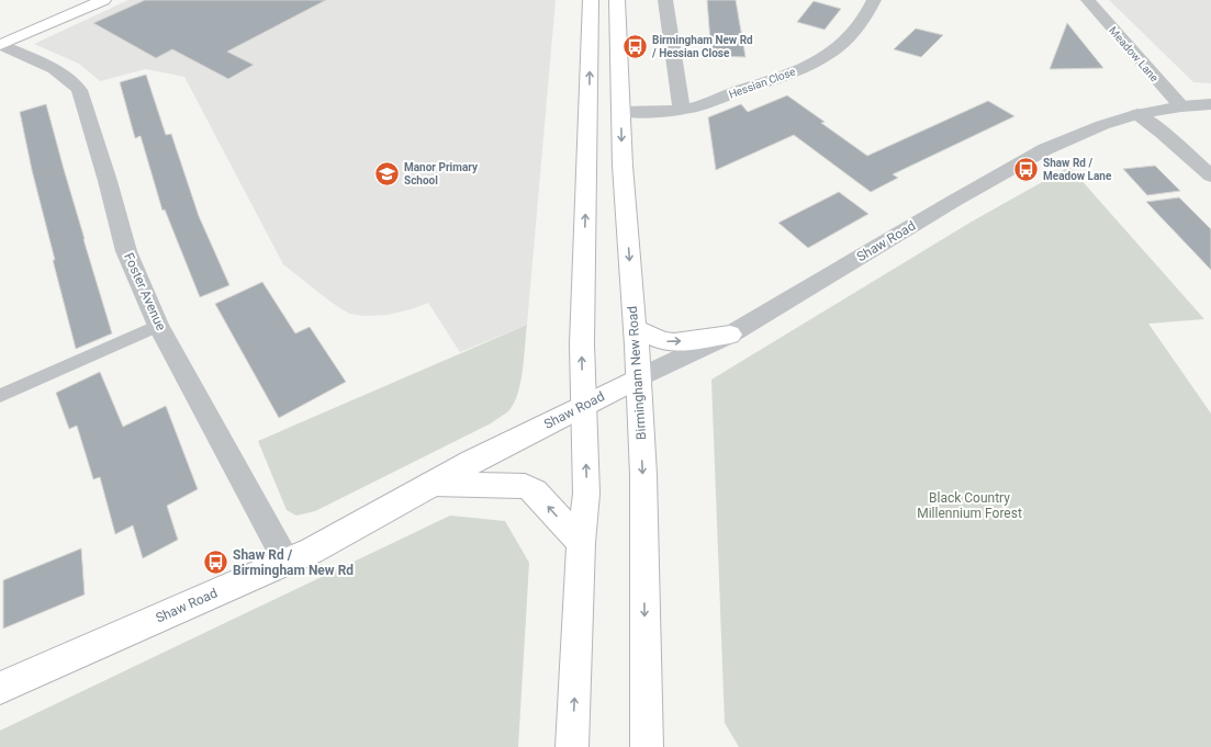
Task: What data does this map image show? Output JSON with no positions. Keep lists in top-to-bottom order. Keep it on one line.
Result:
{"streets":{"main road":["Shaw Road","Birmingham New Road"],"street":["Meadow Lane","Hessian Close","Foster Avenue"]},"crossings":[["Meadow Lane","Shaw Road"],["Hessian Close","Birmingham New Road"],["Shaw Road","Foster Avenue"],["Shaw Road","Birmingham New Road"]],"parks":["Black Country Millennium Forest"],"places":{"bus stop":["Birmingham New Rd / Hessian Close","Shaw Rd / Meadow Lane","Shaw Rd / Birmingham New Rd"],"school or university":["Manor Primary School"]}}
